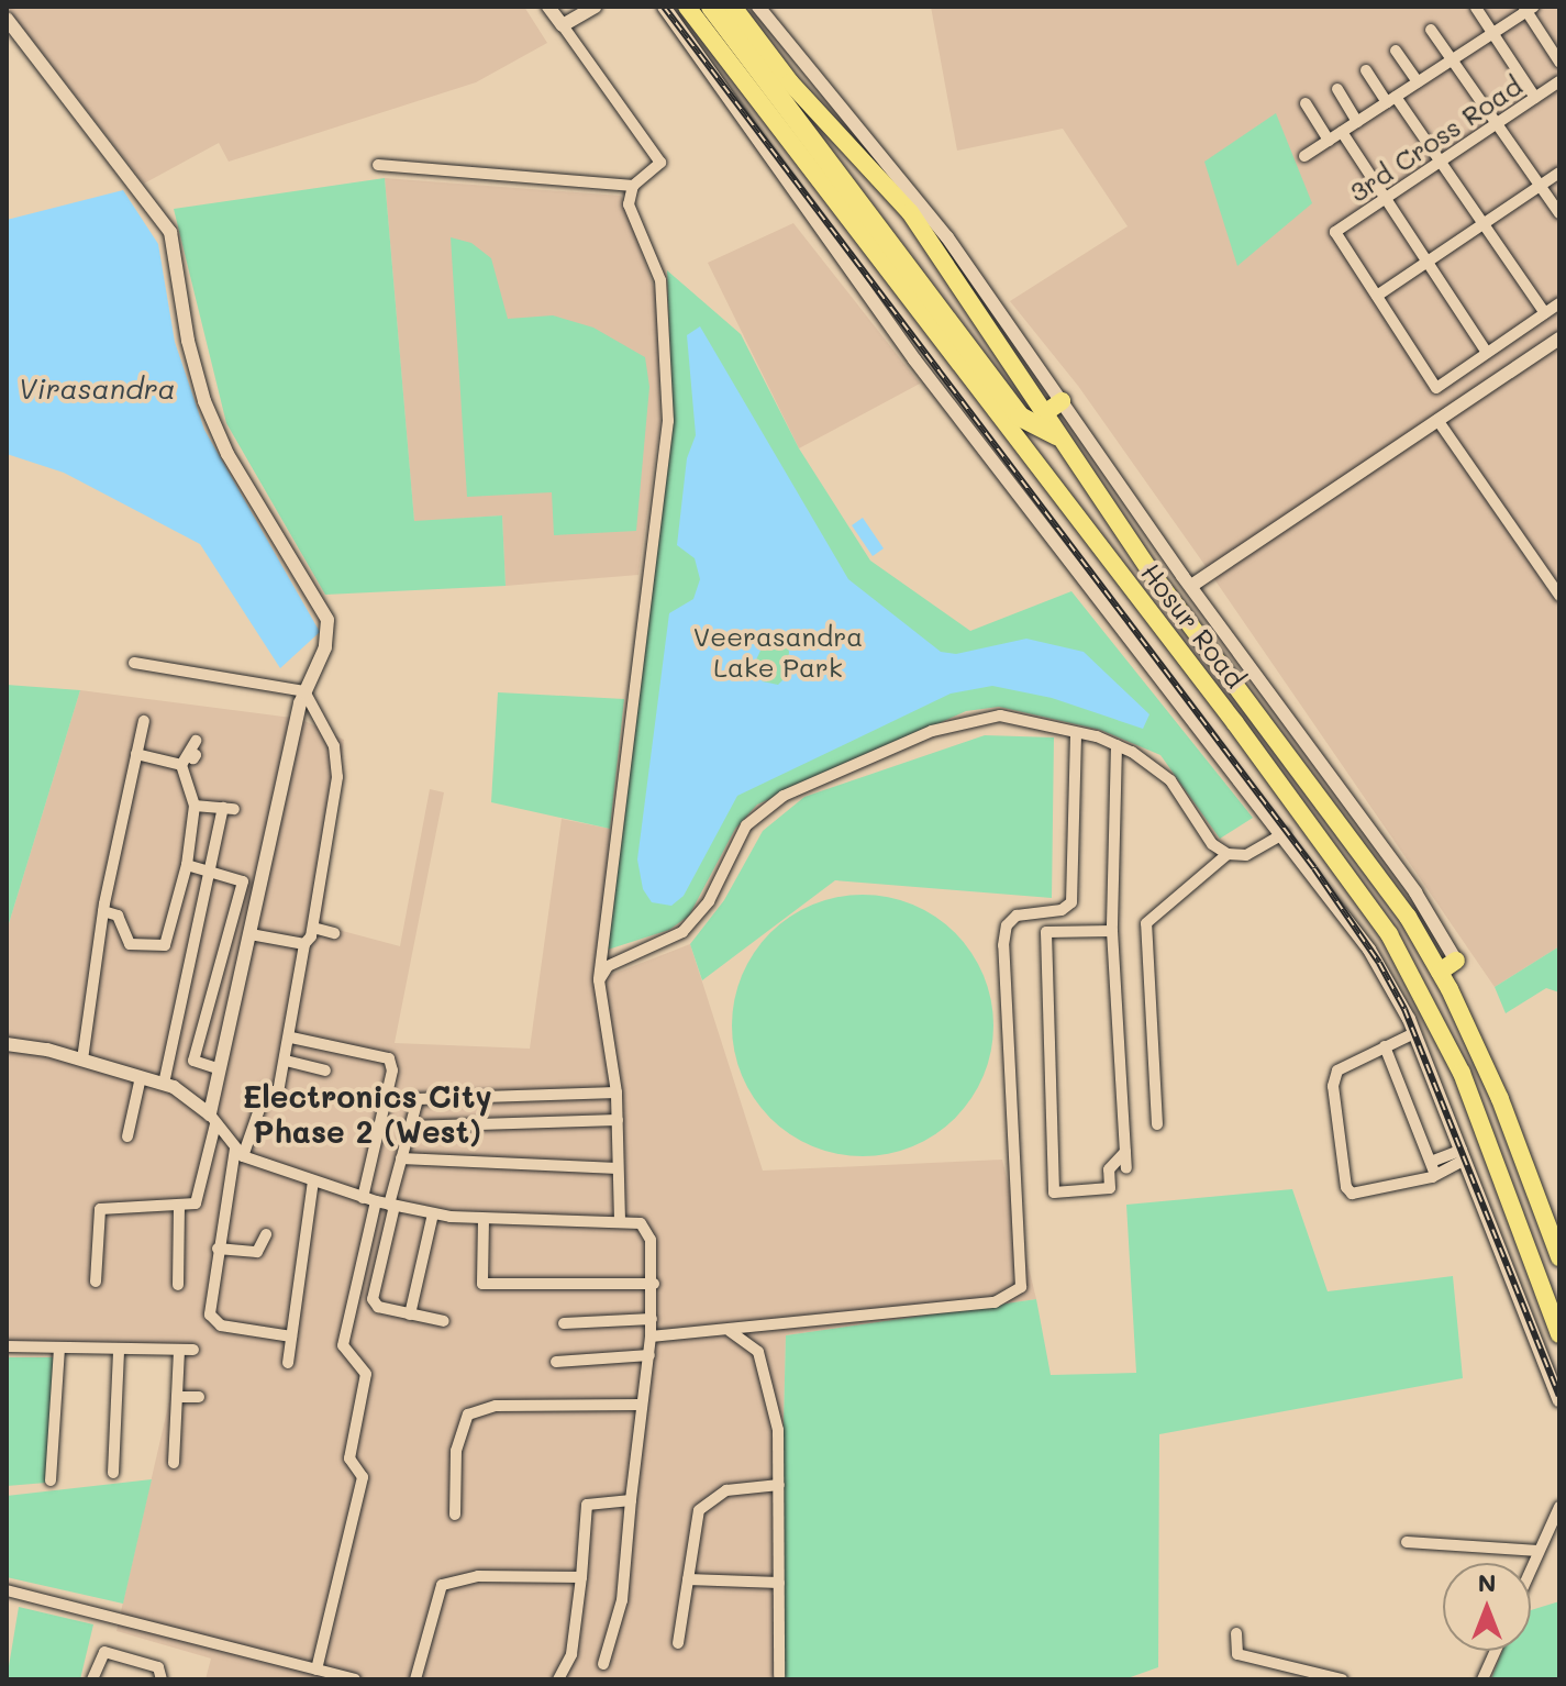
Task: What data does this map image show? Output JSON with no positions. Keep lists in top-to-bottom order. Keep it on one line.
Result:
{"streets":{"highway":["Hosur Road"],"street":["3rd Cross Road"]},"districts":["Electronics City Phase 2 (West)"],"water":["Virasandra"],"parks":["Veerasandra Lake Park"],"north":"top"}
